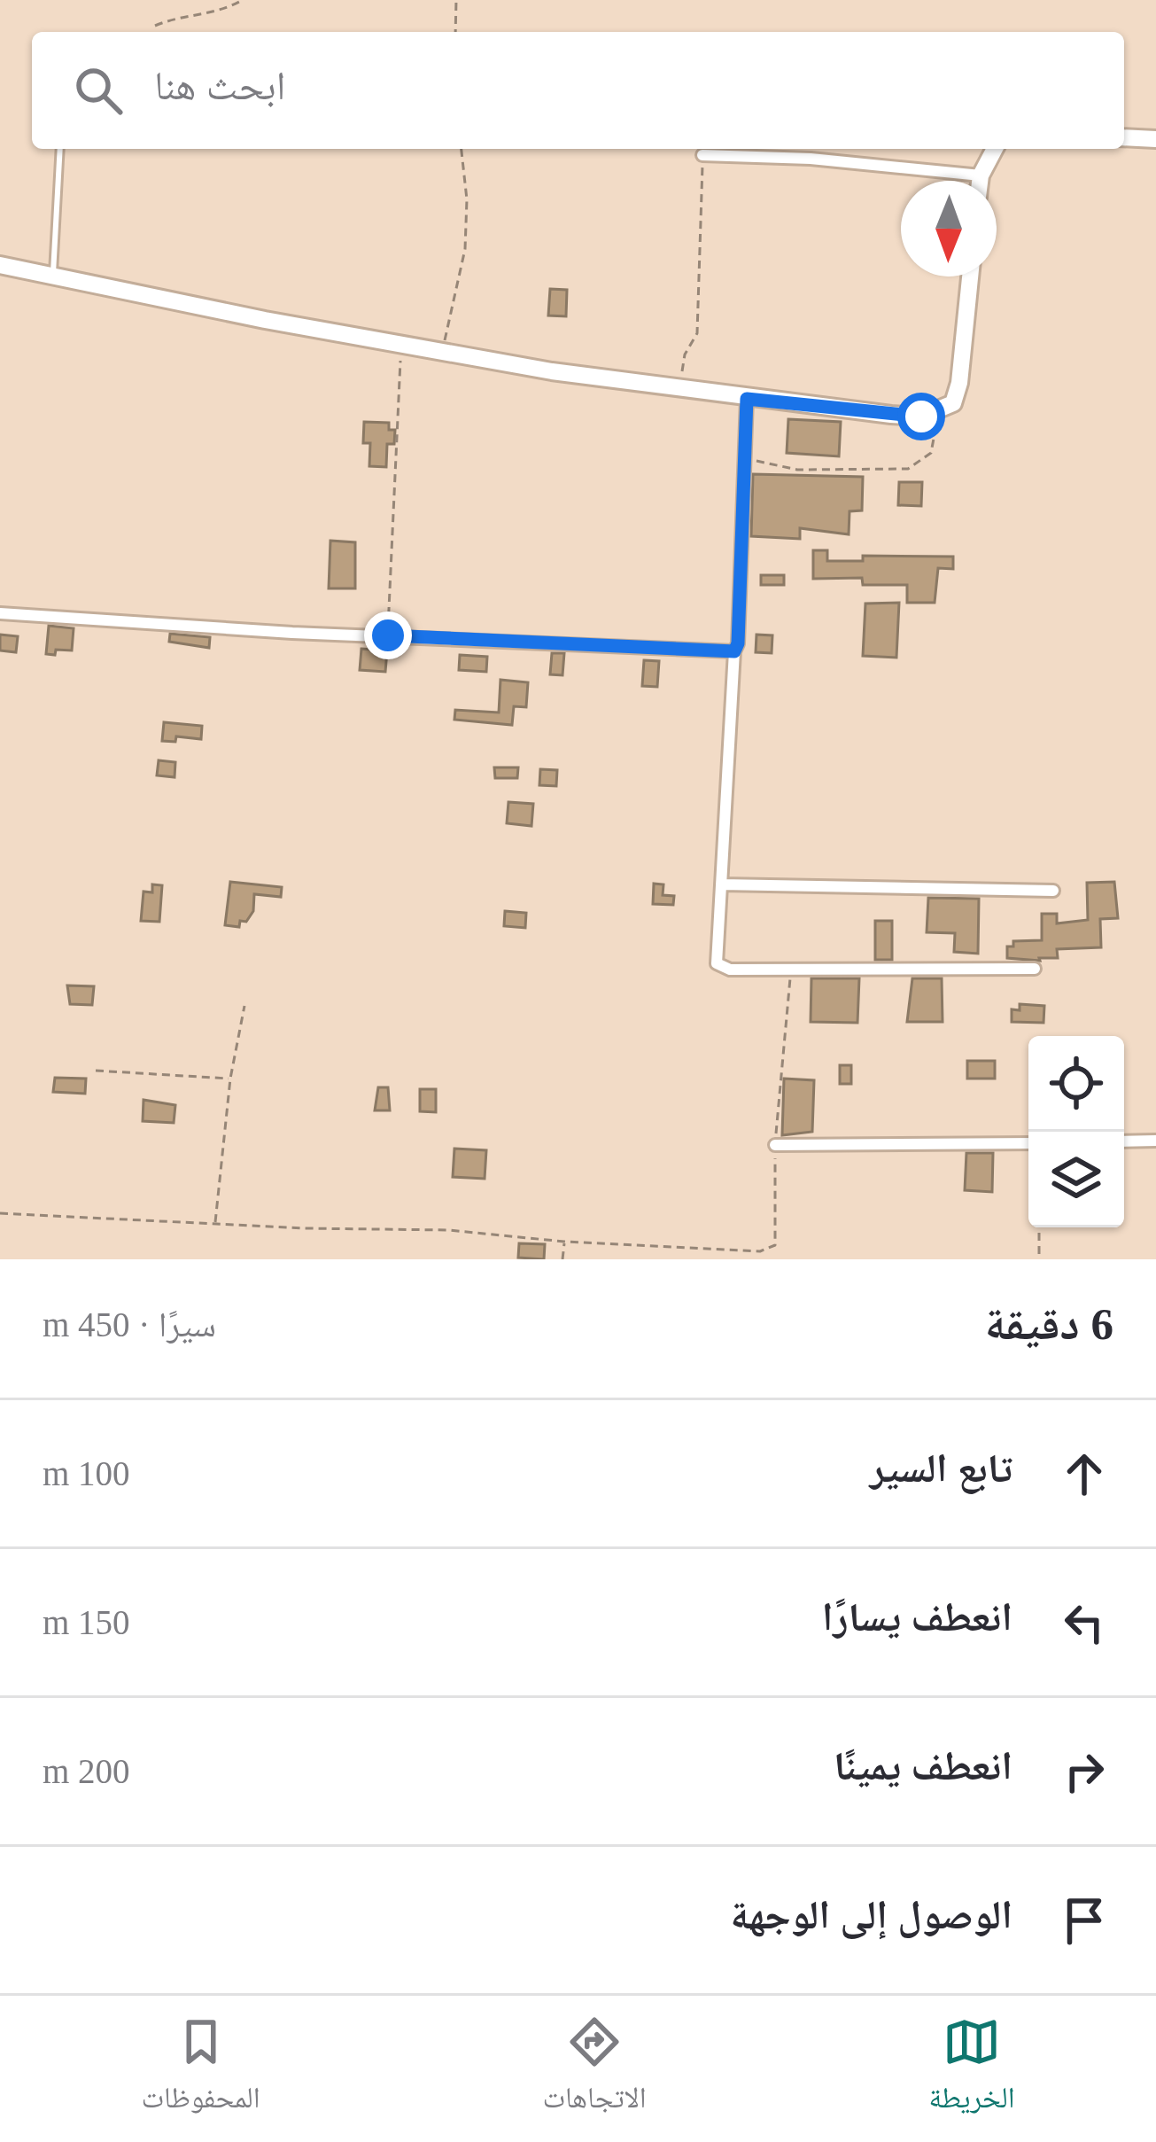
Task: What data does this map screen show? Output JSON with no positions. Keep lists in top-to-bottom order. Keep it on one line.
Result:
{"north":"bottom","page":{"search":"ابحث هنا","heading":["6 دقيقة","سيرًا · 450 m"],"list":[["تابع السير","100 m"],["انعطف يسارًا","150 m"],["انعطف يمينًا","200 m"],"الوصول إلى الوجهة"],"nav":["الخريطة","الاتجاهات","المحفوظات"]}}
